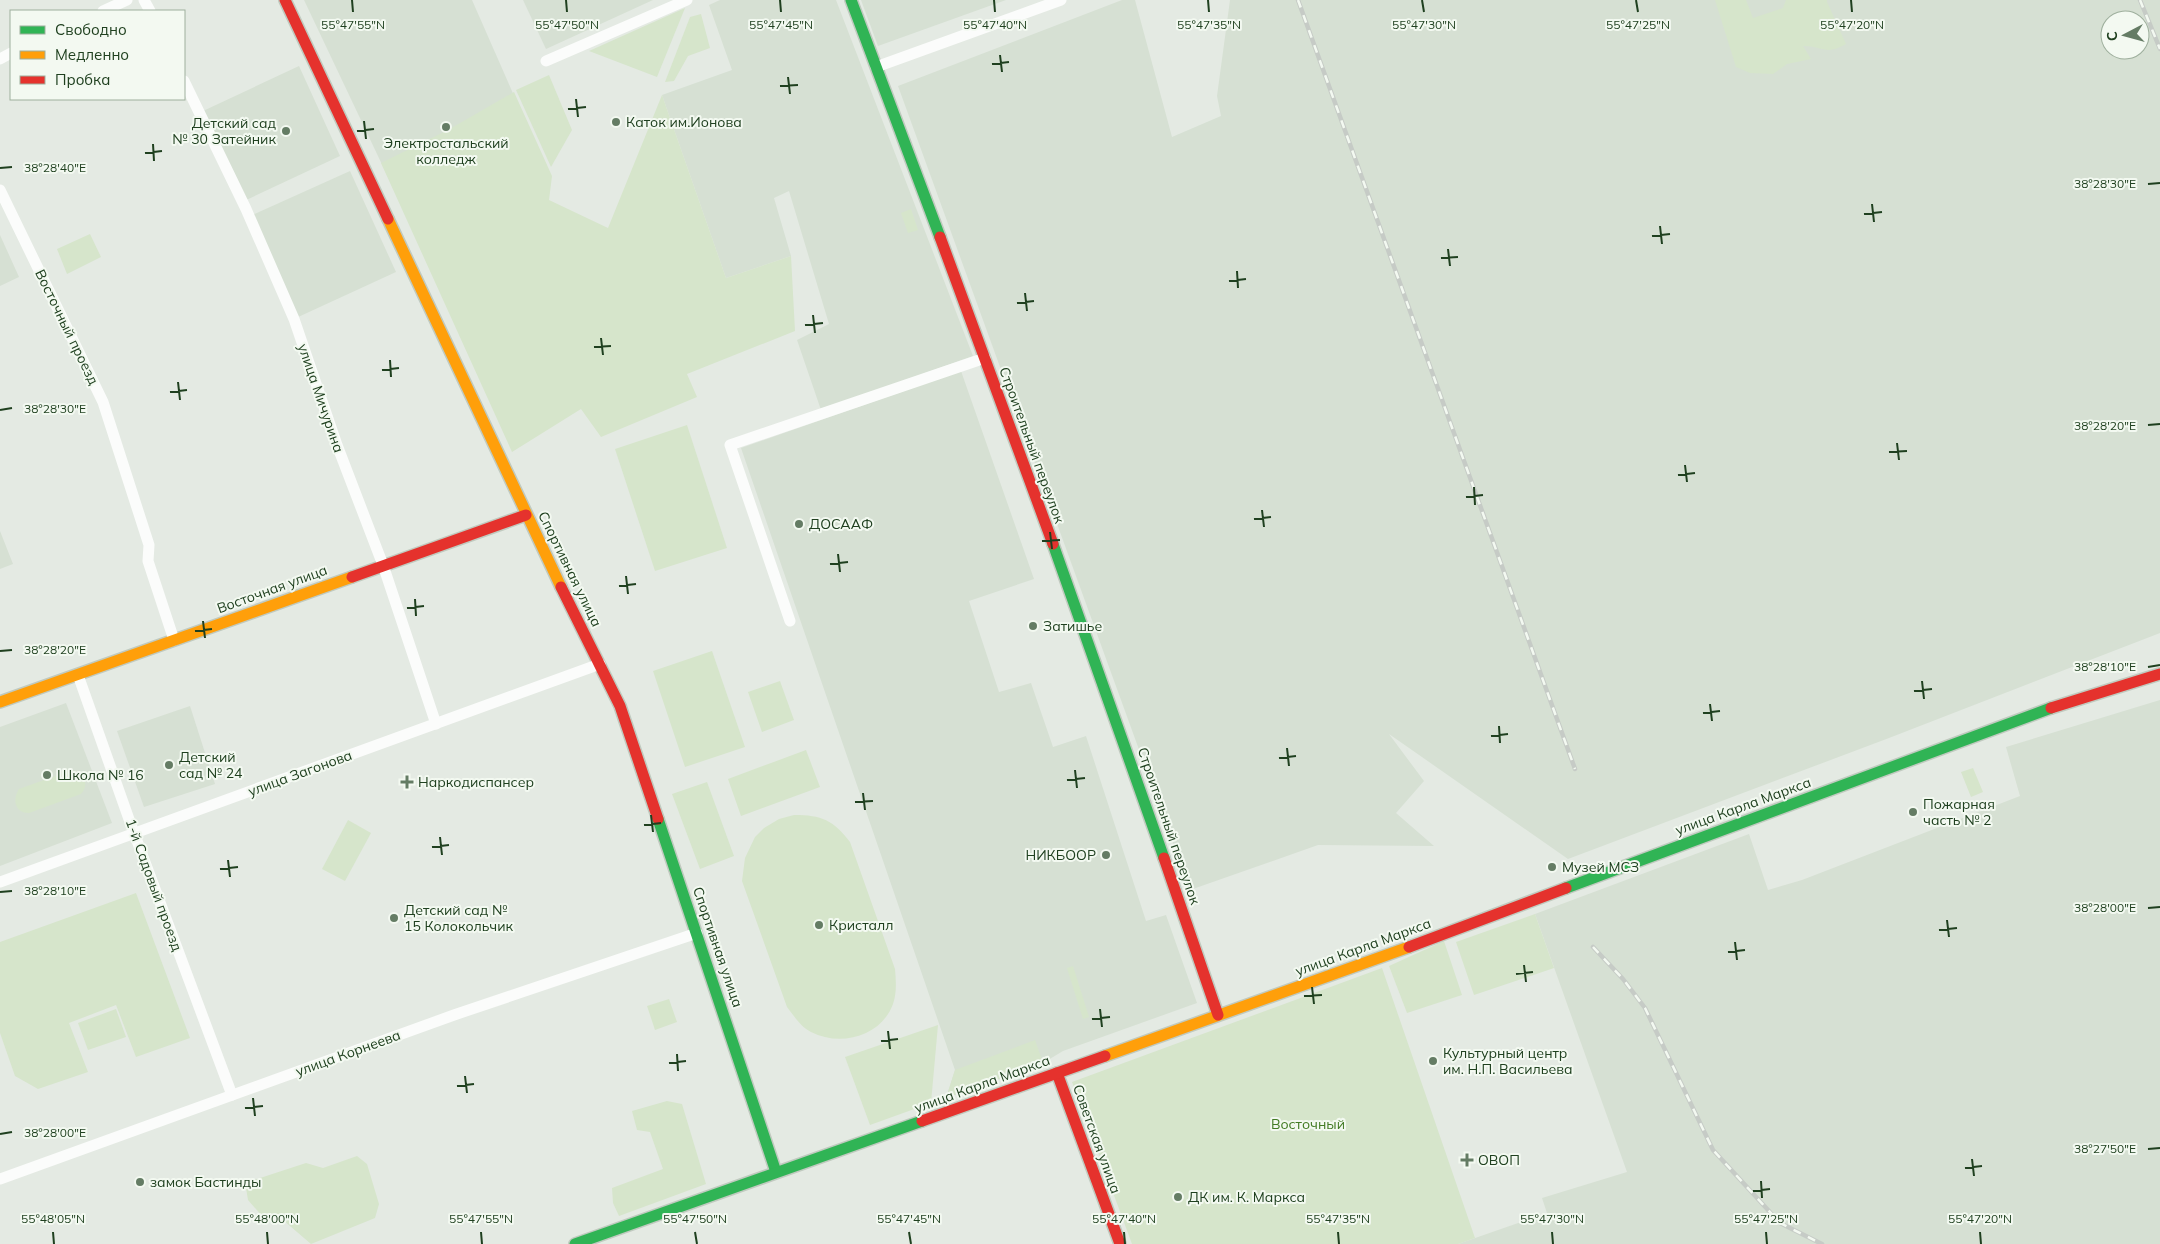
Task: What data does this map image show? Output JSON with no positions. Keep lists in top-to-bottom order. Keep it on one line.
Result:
{"streets":{"street":["Восточный проезд","улица Мичурина","Строительный переулок","Спортивная улица","Восточная улица","улица Загонова","улица Карла Маркса","1-й Садовый проезд","улица Корнеева","Советская улица"]},"crossings":[["Восточный проезд","Восточная улица"],["улица Мичурина","Восточная улица"],["улица Мичурина","улица Загонова"],["Строительный переулок","улица Карла Маркса"],["Спортивная улица","Восточная улица"],["Спортивная улица","улица Загонова"],["Спортивная улица","улица Карла Маркса"],["Спортивная улица","улица Корнеева"],["Восточная улица","1-й Садовый проезд"],["улица Загонова","1-й Садовый проезд"],["улица Карла Маркса","Советская улица"],["1-й Садовый проезд","улица Корнеева"]],"parks":["Восточный"],"places":{"other":["Каток им.Ионова","Электростальский колледж","Детский сад № 30 Затейник","ДОСААФ","Затишье","Детский сад № 24","Школа № 16","Пожарная часть № 2","НИКБООР","Музей МСЗ","Детский сад № 15 Колокольчик","Кристалл","Культурный центр им. Н.П. Васильева","замок Бастинды","ДК им. К. Маркса"],"health":["Наркодиспансер","ОВОП"]},"legend":["Свободно","Медленно","Пробка"],"north":"left","coordinates":["55°47'55\"N","55°47'50\"N","55°47'45\"N","55°47'40\"N","55°47'35\"N","55°47'30\"N","55°47'25\"N","55°47'20\"N","38°28'40\"E","38°28'30\"E","38°28'20\"E","38°28'10\"E","38°28'00\"E","38°27'50\"E","55°48'05\"N","55°48'00\"N"]}
